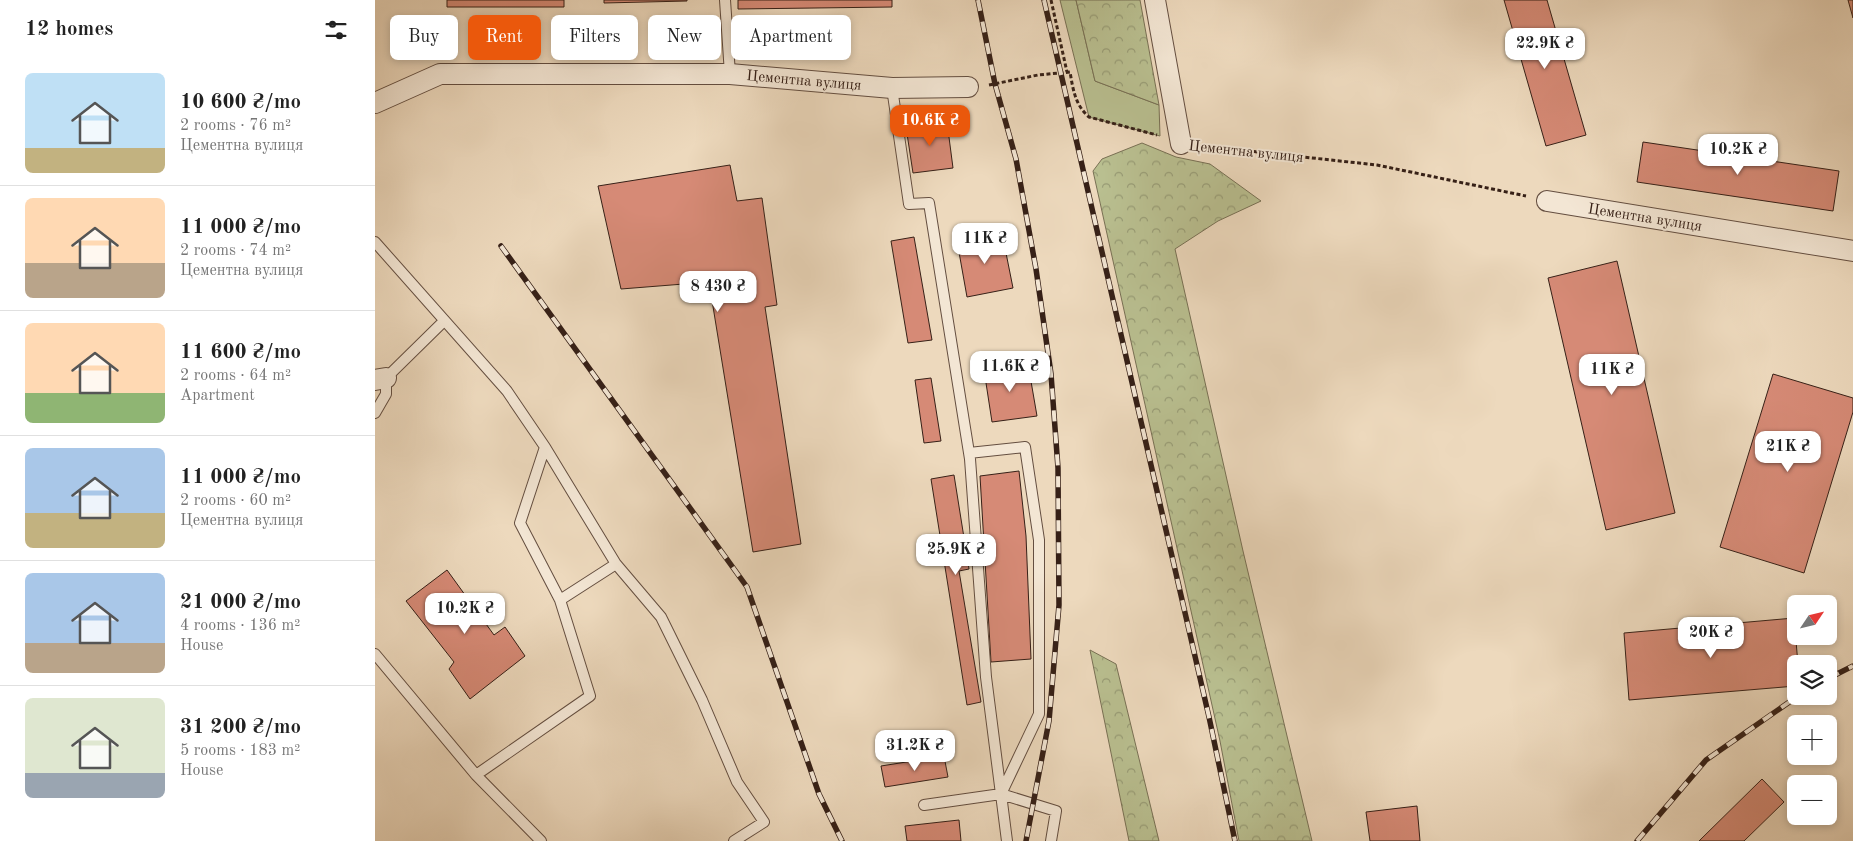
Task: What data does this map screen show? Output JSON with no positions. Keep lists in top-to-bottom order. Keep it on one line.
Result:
{"streets":{"street":["Цементна вулиця"]},"north":"top right","page":{"heading":"12 homes","chip":["Buy","Rent","Filters","New","Apartment"],"price":["22.9K ₴","10.6K ₴","10.2K ₴","11K ₴","8 430 ₴","11.6K ₴","11K ₴","21K ₴","25.9K ₴","10.2K ₴","20K ₴","31.2K ₴"],"list":[{"name":"10 600 ₴/mo","note":"2 rooms · 76 m² · Цементна вулиця"},{"name":"11 000 ₴/mo","note":"2 rooms · 74 m² · Цементна вулиця"},{"name":"11 600 ₴/mo","note":"2 rooms · 64 m² · Apartment"},{"name":"11 000 ₴/mo","note":"2 rooms · 60 m² · Цементна вулиця"},{"name":"21 000 ₴/mo","note":"4 rooms · 136 m² · House"},{"name":"31 200 ₴/mo","note":"5 rooms · 183 m² · House"}],"map_buttons":["+","−"]}}
